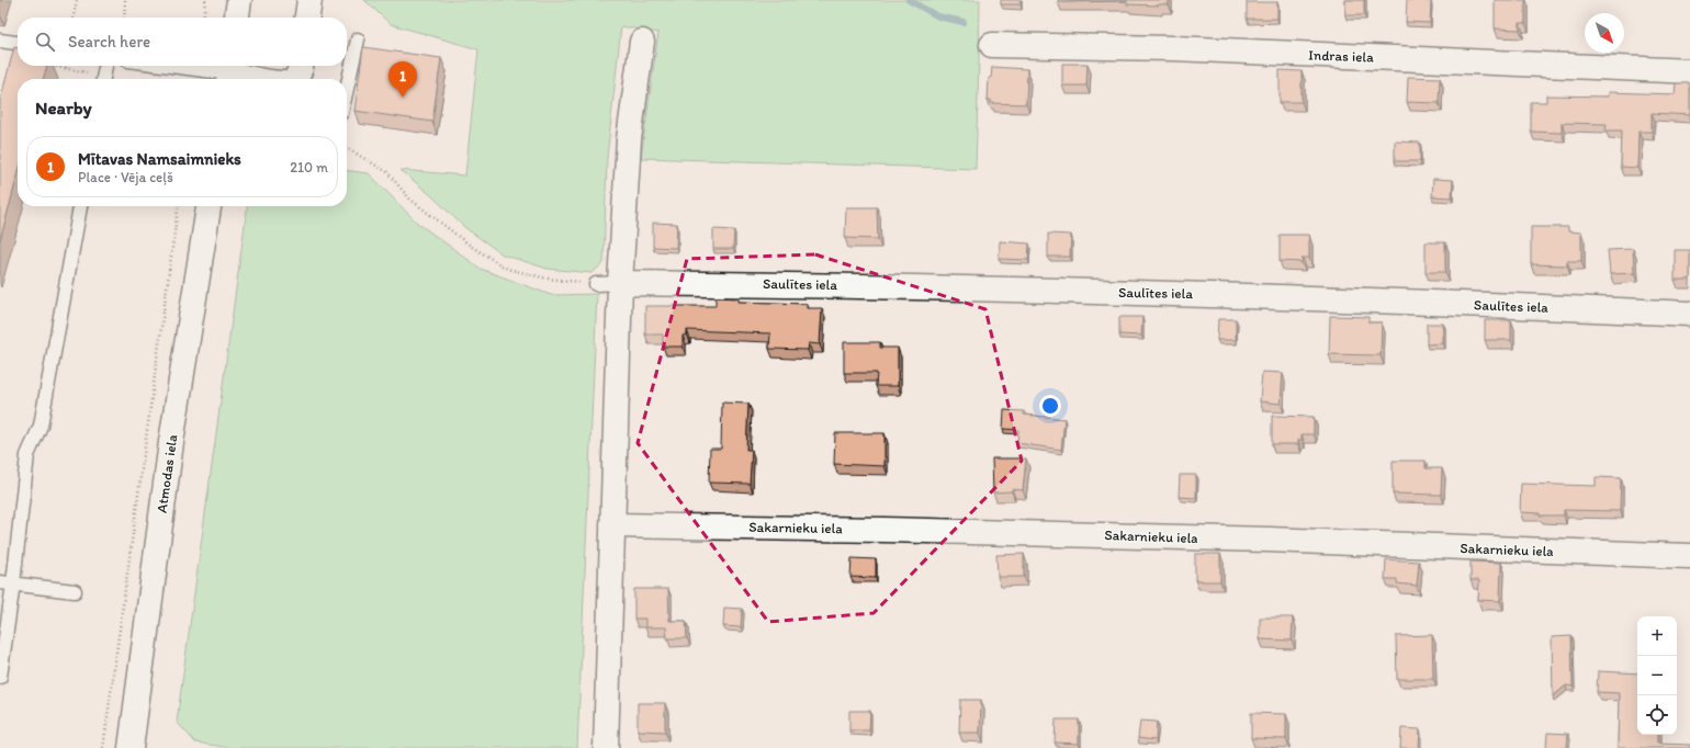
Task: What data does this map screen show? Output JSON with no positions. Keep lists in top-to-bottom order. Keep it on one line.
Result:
{"streets":{"street":["Indras iela","Saulītes iela","Atmodas iela","Sakarnieku iela"]},"north":"bottom right","page":{"search":"Search here","pins":"1","heading":"Nearby","list":[{"mark":"1","name":"Mītavas Namsaimnieks","note":"Place · Vēja ceļš","value":"210 m"}],"map_buttons":["+","−"]}}
